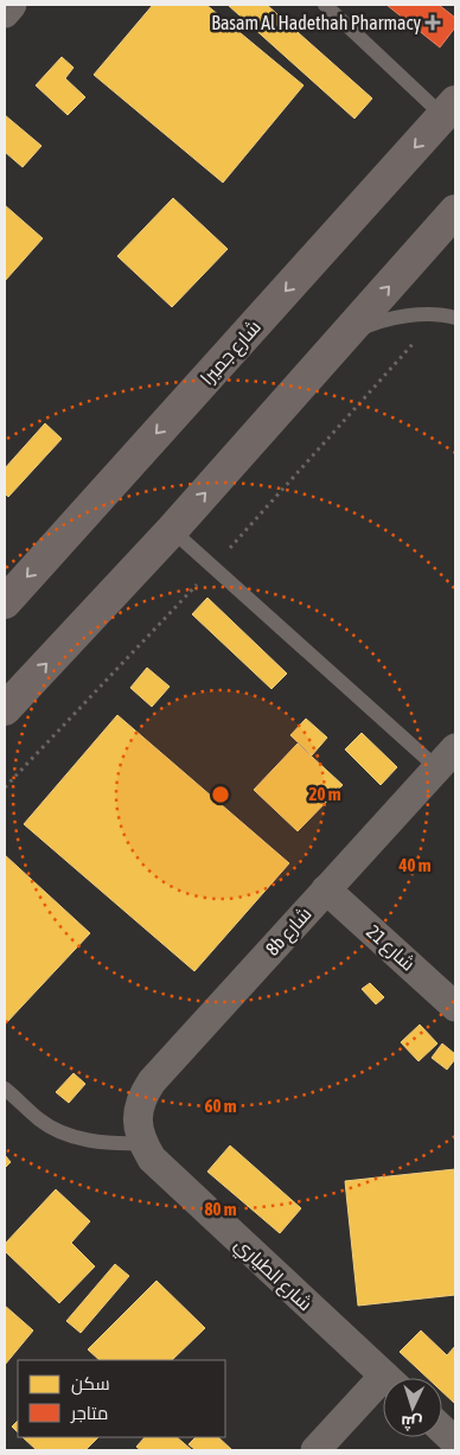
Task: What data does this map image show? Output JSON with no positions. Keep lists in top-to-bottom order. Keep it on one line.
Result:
{"streets":{"main road":["شارع جميرا"],"street":["8b شارع","شارع 21","شارع الطياري"]},"crossings":[["8b شارع","شارع 21"],["8b شارع","شارع الطياري"]],"places":{"health":["Basam Al Hadethah Pharmacy"]},"legend":["سكن","متاجر"],"north":"bottom","rings":["20 m","40 m","60 m","80 m"]}
